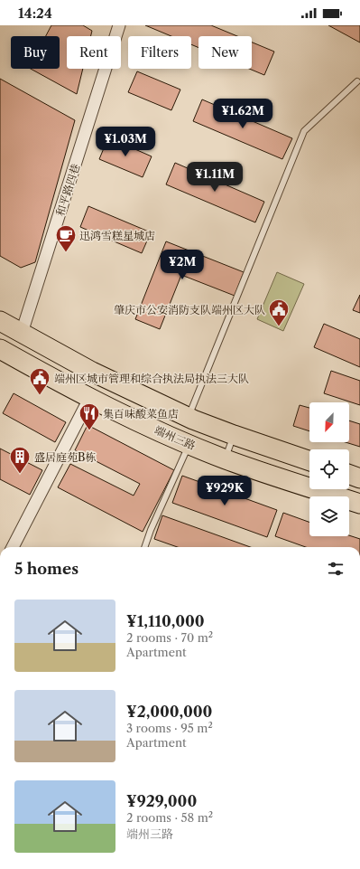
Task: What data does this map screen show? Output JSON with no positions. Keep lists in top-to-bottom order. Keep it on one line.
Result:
{"streets":{"main road":["端州三路"],"street":["和平路四巷"]},"places":{"cafe":["迅鸿雪糕星城店"],"public building":["肇庆市公安消防支队端州区大队","端州区城市管理和综合执法局执法三大队"],"restaurant":["集百味酸菜鱼店"],"building":["盛居庭苑B栋"]},"north":"bottom left","page":{"status":"14:24","chip":["Buy","Rent","Filters","New"],"price":["¥1.62M","¥1.03M","¥1.11M","¥2M","¥929K"],"heading":"5 homes","list":[{"name":"¥1,110,000","note":"2 rooms · 70 m² · Apartment"},{"name":"¥2,000,000","note":"3 rooms · 95 m² · Apartment"},{"name":"¥929,000","note":"2 rooms · 58 m² · 端州三路"}]}}
